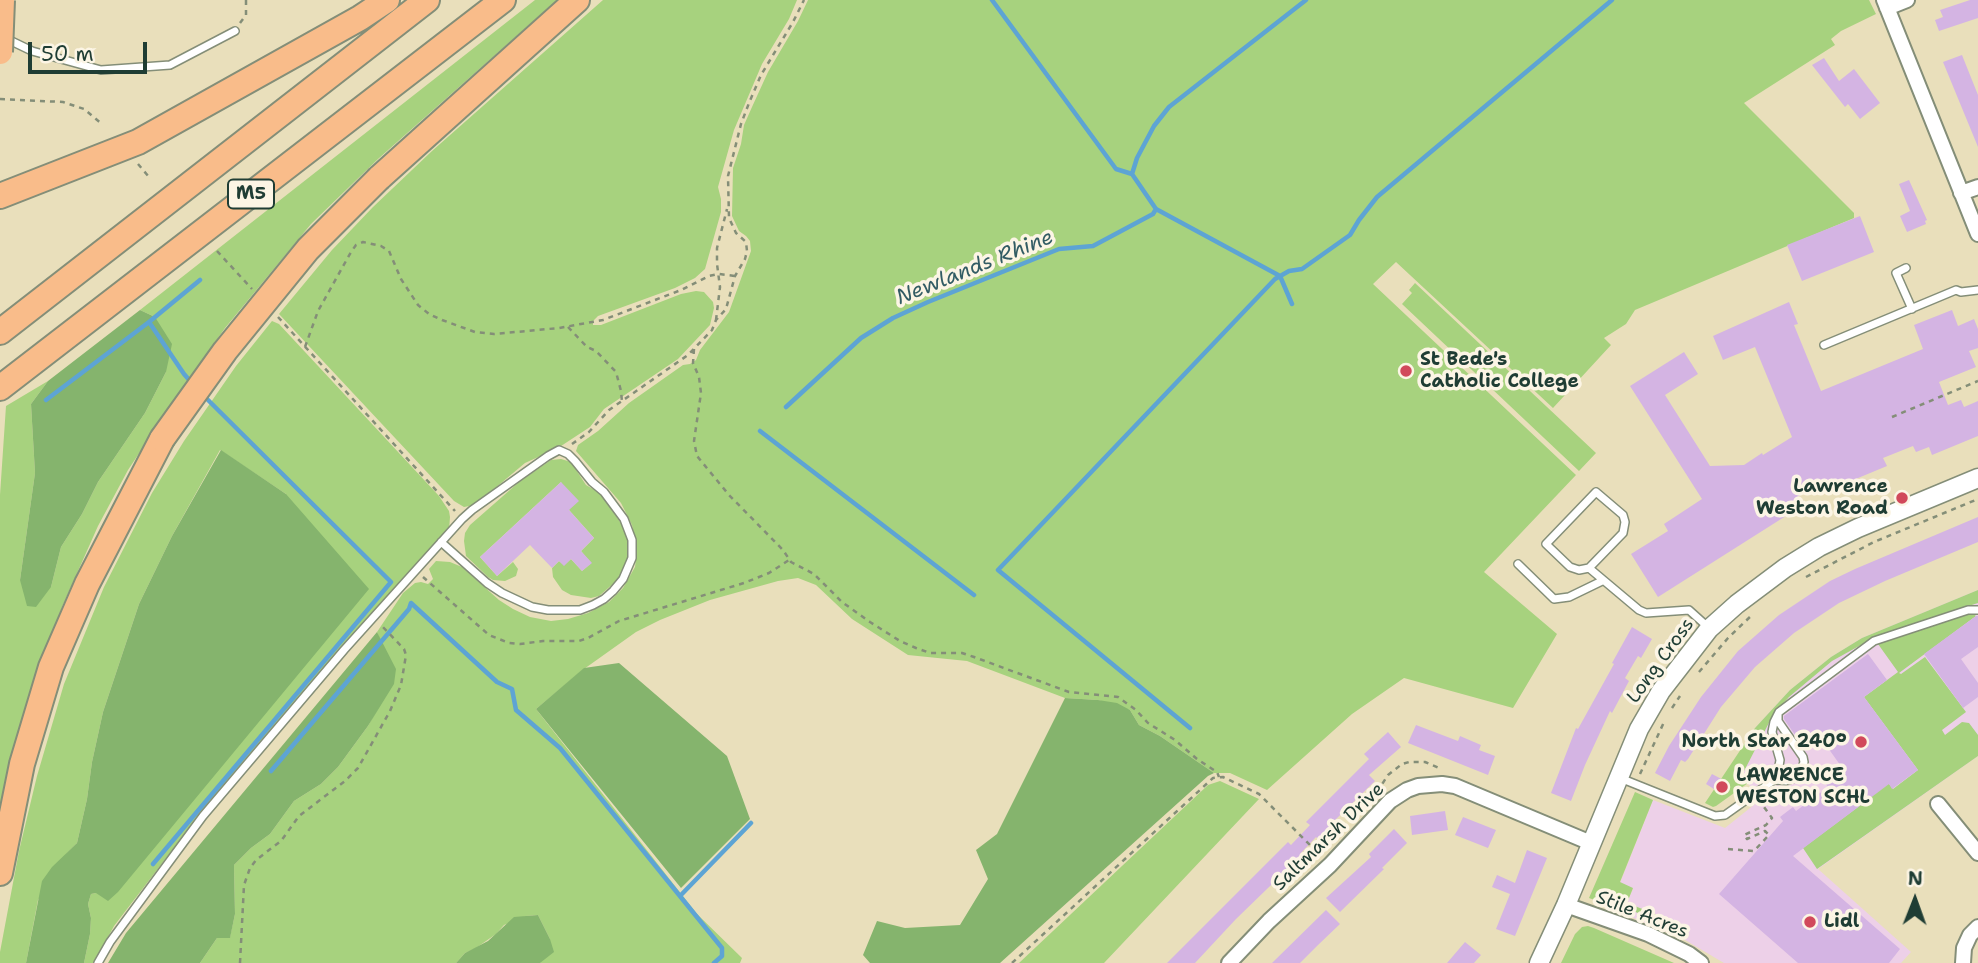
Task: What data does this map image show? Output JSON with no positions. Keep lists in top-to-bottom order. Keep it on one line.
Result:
{"streets":{"highway":["M5"],"street":["Long Cross","Saltmarsh Drive","Stile Acres"]},"crossings":[["Long Cross","Saltmarsh Drive"],["Long Cross","Stile Acres"]],"water":["Newlands Rhine"],"places":["St Bede's Catholic College","Lawrence Weston Road","North Star 240°","LAWRENCE WESTON SCHL","Lidl"],"scale_bar":"50 m","north":"top"}
